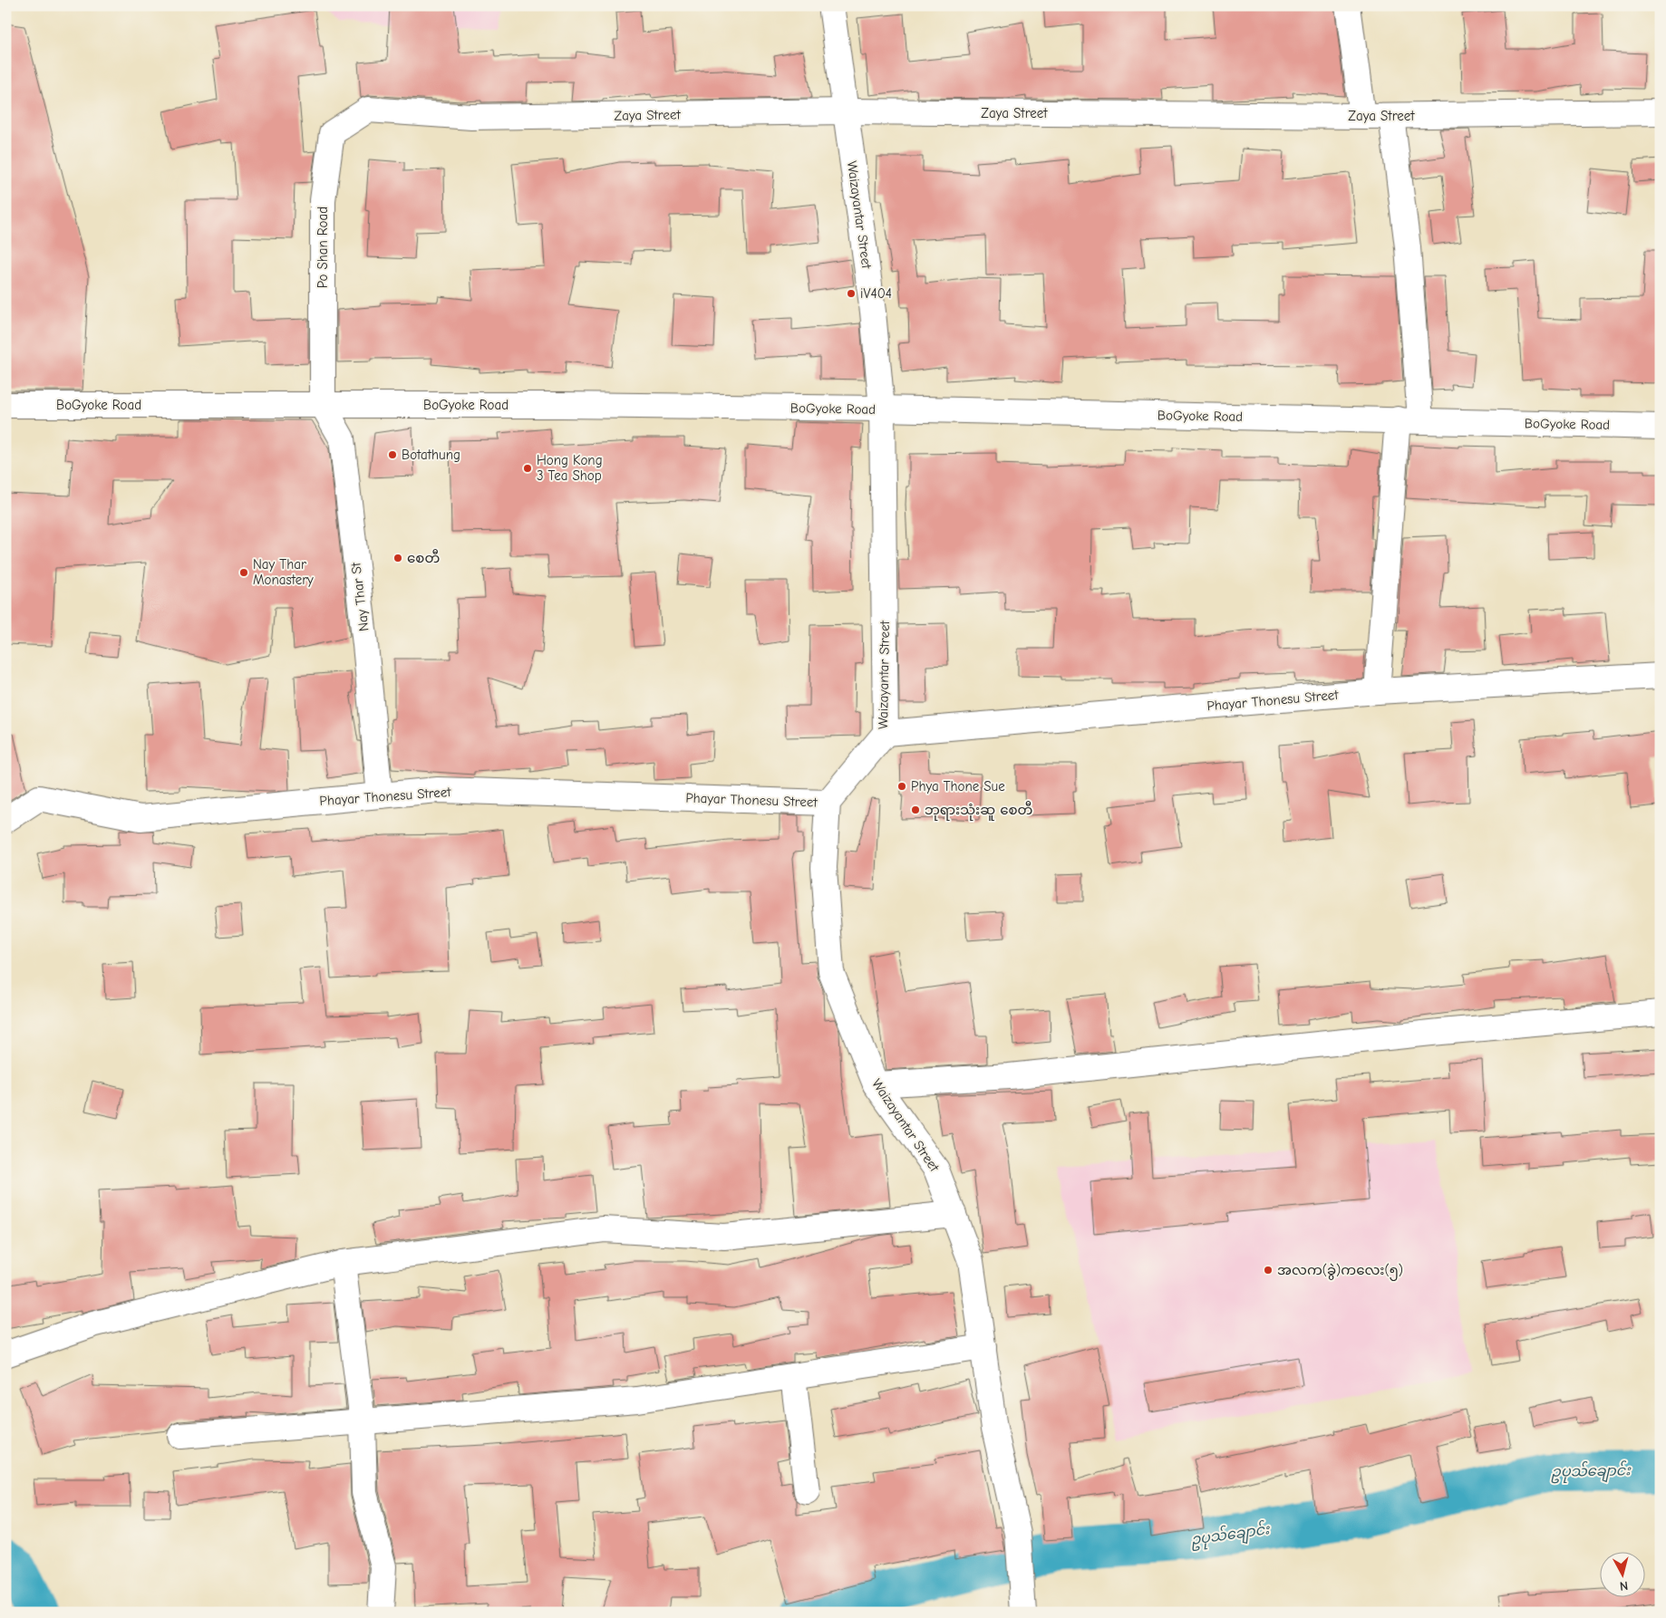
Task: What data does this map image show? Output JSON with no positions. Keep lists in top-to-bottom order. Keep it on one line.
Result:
{"streets":{"street":["Zaya Street","Waizayantar Street","Po Shan Road","BoGyoke Road","Nay Thar St","Phayar Thonesu Street"]},"crossings":[["Zaya Street","Waizayantar Street"],["Zaya Street","Po Shan Road"],["Waizayantar Street","BoGyoke Road"],["Waizayantar Street","Phayar Thonesu Street"],["Po Shan Road","BoGyoke Road"],["Po Shan Road","Nay Thar St"],["BoGyoke Road","Nay Thar St"],["Nay Thar St","Phayar Thonesu Street"]],"water":["ဥပုသ်ချောင်း"],"places":["iV404","Botathung","Hong Kong 3 Tea Shop","စေတီ","Nay Thar Monastery","Phya Thone Sue","ဘုရားသုံးဆူ စေတီ","အလက(ခွဲ)ကလေး(၅)"],"north":"bottom"}
